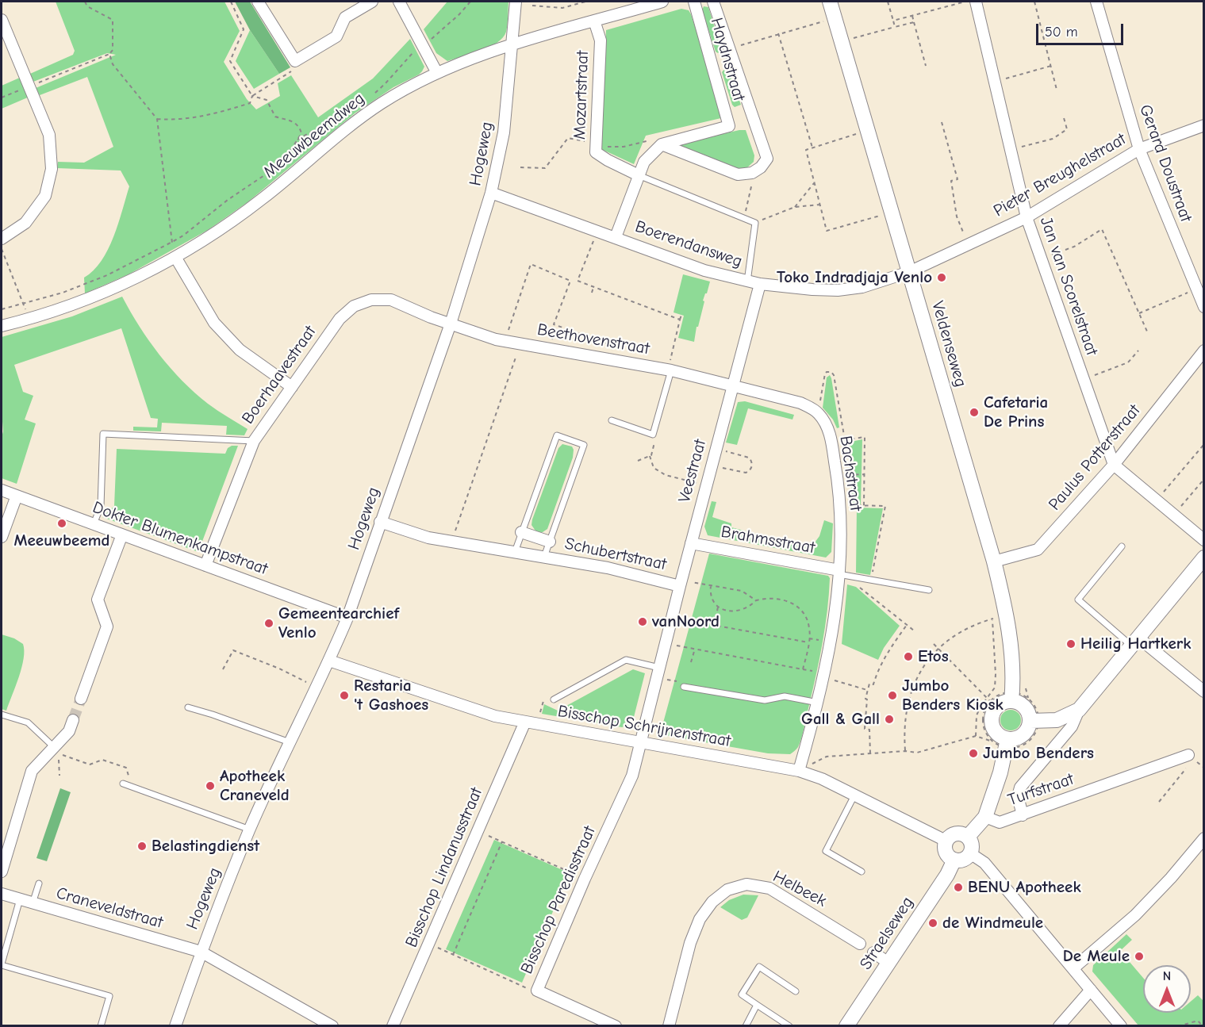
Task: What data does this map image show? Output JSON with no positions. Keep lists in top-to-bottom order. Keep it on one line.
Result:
{"streets":{"street":["Haydnstraat","Mozartstraat","Meeuwbeemdweg","Hogeweg","Gerard Doustraat","Pieter Breughelstraat","Boerendansweg","Jan van Scorelstraat","Beethovenstraat","Veldenseweg","Boerhaavestraat","Paulus Potterstraat","Veestraat","Bachstraat","Dokter Blumenkampstraat","Brahmsstraat","Schubertstraat","Bisschop Schrijnenstraat","Turfstraat","Bisschop Lindanusstraat","Helbeek","Bisschop Paredisstraat","Craneveldstraat","Straelseweg"]},"crossings":[["Haydnstraat","Mozartstraat"],["Haydnstraat","Boerendansweg"],["Mozartstraat","Meeuwbeemdweg"],["Meeuwbeemdweg","Hogeweg"],["Hogeweg","Boerendansweg"],["Hogeweg","Beethovenstraat"],["Hogeweg","Boerhaavestraat"],["Hogeweg","Dokter Blumenkampstraat"],["Hogeweg","Schubertstraat"],["Hogeweg","Bisschop Schrijnenstraat"],["Hogeweg","Craneveldstraat"],["Gerard Doustraat","Pieter Breughelstraat"],["Pieter Breughelstraat","Boerendansweg"],["Pieter Breughelstraat","Jan van Scorelstraat"],["Pieter Breughelstraat","Veldenseweg"],["Boerendansweg","Veldenseweg"],["Boerendansweg","Veestraat"],["Jan van Scorelstraat","Paulus Potterstraat"],["Beethovenstraat","Boerhaavestraat"],["Beethovenstraat","Veestraat"],["Beethovenstraat","Bachstraat"],["Veldenseweg","Paulus Potterstraat"],["Boerhaavestraat","Dokter Blumenkampstraat"],["Veestraat","Bachstraat"],["Veestraat","Brahmsstraat"],["Veestraat","Schubertstraat"],["Veestraat","Bisschop Schrijnenstraat"],["Veestraat","Bisschop Paredisstraat"],["Bachstraat","Brahmsstraat"],["Bachstraat","Bisschop Schrijnenstraat"],["Bisschop Schrijnenstraat","Bisschop Lindanusstraat"],["Bisschop Schrijnenstraat","Bisschop Paredisstraat"],["Bisschop Schrijnenstraat","Straelseweg"]],"places":["Toko Indradjaja Venlo","Cafetaria De Prins","Meeuwbeemd","vanNoord","Gemeentearchief Venlo","Heilig Hartkerk","Etos","Restaria 't Gashoes","Jumbo Benders Kiosk","Gall & Gall","Jumbo Benders","Apotheek Craneveld","Belastingdienst","BENU Apotheek","de Windmeule","De Meule"],"scale_bar":"50 m","north":"top"}
